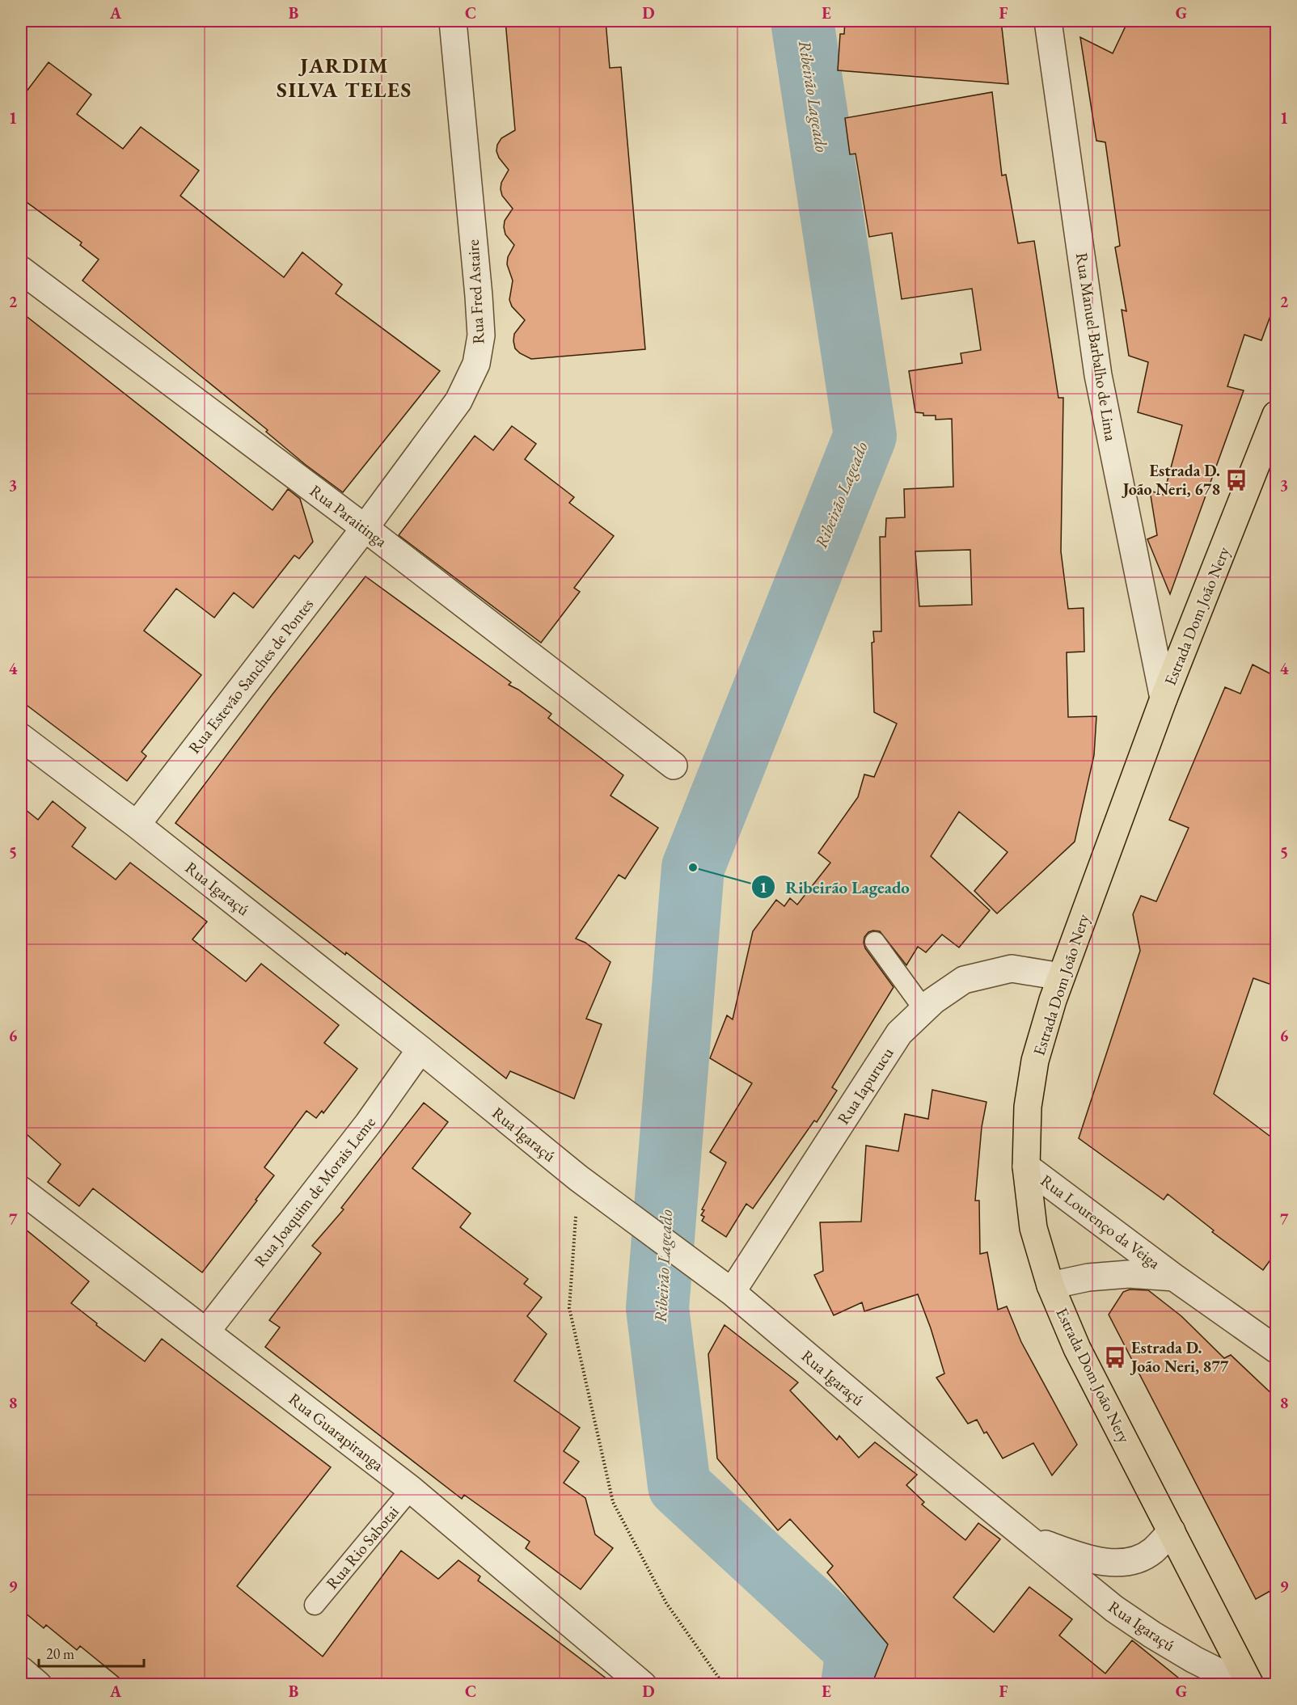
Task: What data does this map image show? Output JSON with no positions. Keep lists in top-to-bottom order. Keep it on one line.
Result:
{"streets":{"main road":["Estrada Dom João Nery"],"street":["Rua Fred Astaire","Rua Manuel Barbalho de Lima","Rua Paraitinga","Rua Estevão Sanches de Pontes","Rua Igaraçú","Rua Iapurucu","Rua Joaquim de Morais Leme","Rua Lourenço da Veiga","Rua Guarapiranga"],"lane":["Rua Rio Sabotai"]},"crossings":[["Rua Fred Astaire","Rua Paraitinga"],["Rua Fred Astaire","Rua Estevão Sanches de Pontes"],["Rua Manuel Barbalho de Lima","Estrada Dom João Nery"],["Rua Paraitinga","Rua Estevão Sanches de Pontes"],["Estrada Dom João Nery","Rua Igaraçú"],["Estrada Dom João Nery","Rua Iapurucu"],["Estrada Dom João Nery","Rua Lourenço da Veiga"],["Rua Estevão Sanches de Pontes","Rua Igaraçú"],["Rua Igaraçú","Rua Iapurucu"],["Rua Igaraçú","Rua Joaquim de Morais Leme"],["Rua Joaquim de Morais Leme","Rua Guarapiranga"],["Rua Guarapiranga","Rua Rio Sabotai"]],"districts":["JARDIM SILVA TELES"],"water":["Ribeirão Lageado"],"places":{"bus stop":["Estrada D. João Neri, 678","Estrada D. João Neri, 877"],"other":["Ribeirão Lageado"]},"scale_bar":"20 m","grid":{"columns":["A","B","C","D","E","F","G"],"rows":["1","2","3","4","5","6","7","8","9"]}}
